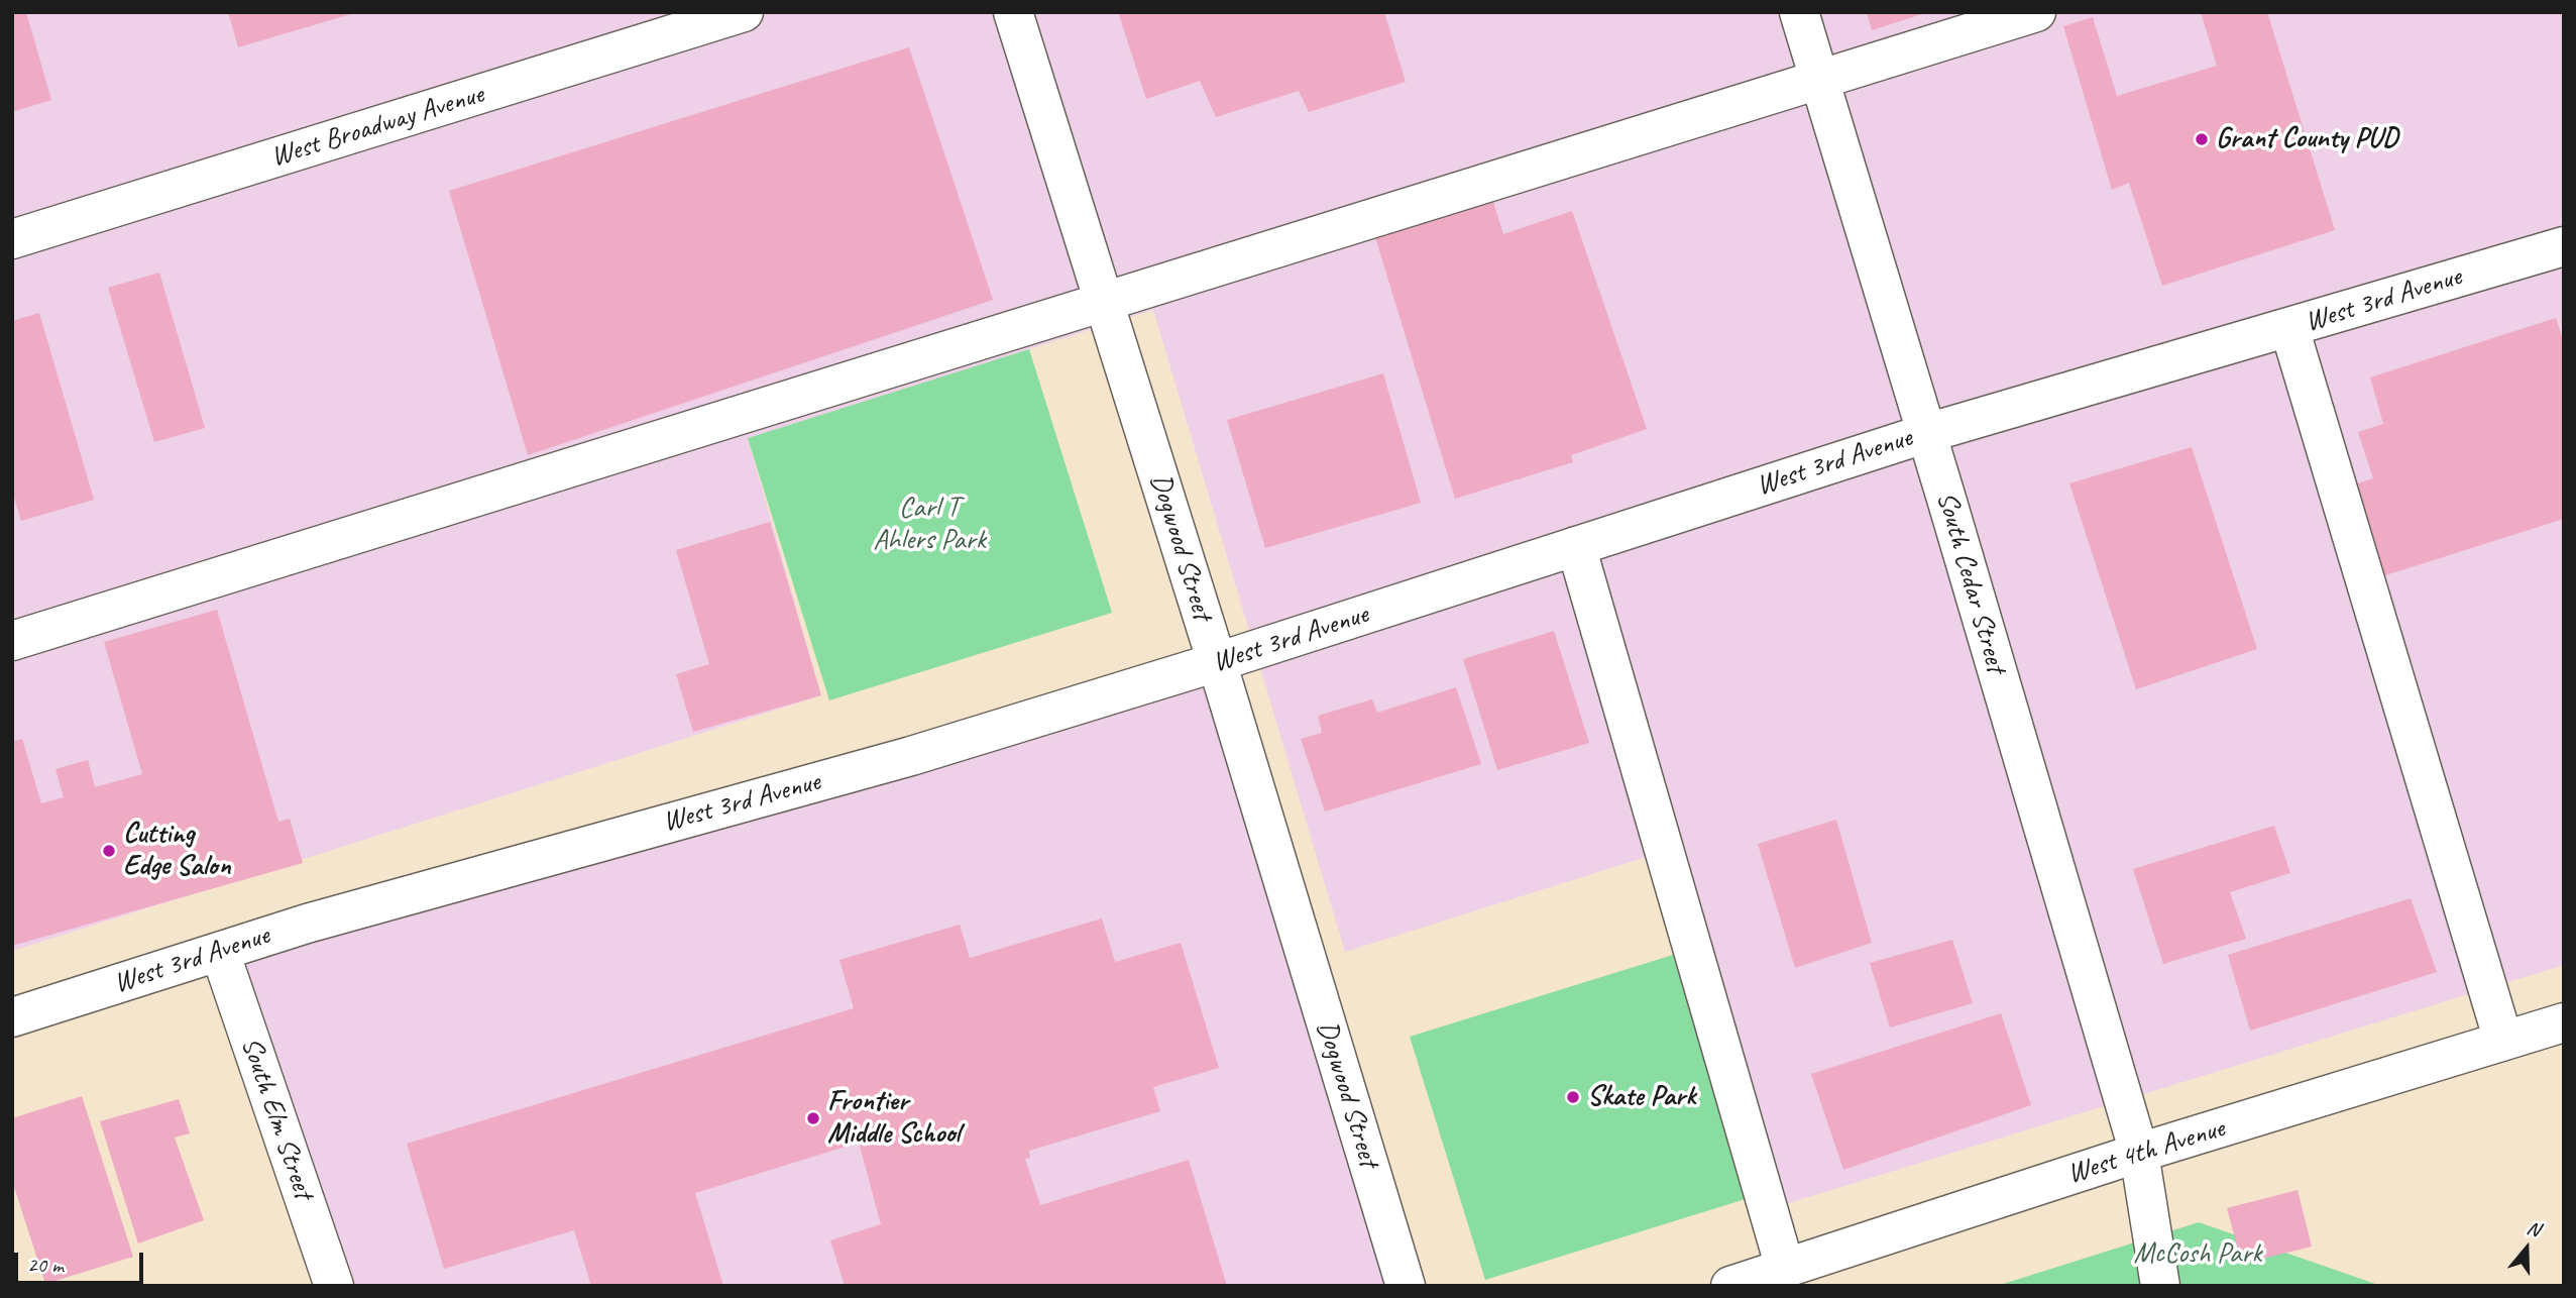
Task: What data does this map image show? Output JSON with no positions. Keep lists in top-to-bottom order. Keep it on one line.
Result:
{"streets":{"main road":["West Broadway Avenue","West 3rd Avenue","Dogwood Street","South Cedar Street","South Elm Street","West 4th Avenue"]},"crossings":[["West 3rd Avenue","Dogwood Street"],["West 3rd Avenue","South Cedar Street"],["West 3rd Avenue","South Elm Street"],["South Cedar Street","West 4th Avenue"]],"parks":["Carl T Ahlers Park","McCosh Park"],"places":["Grant County PUD","Cutting Edge Salon","Skate Park","Frontier Middle School"],"scale_bar":"20 m","north":"top"}
